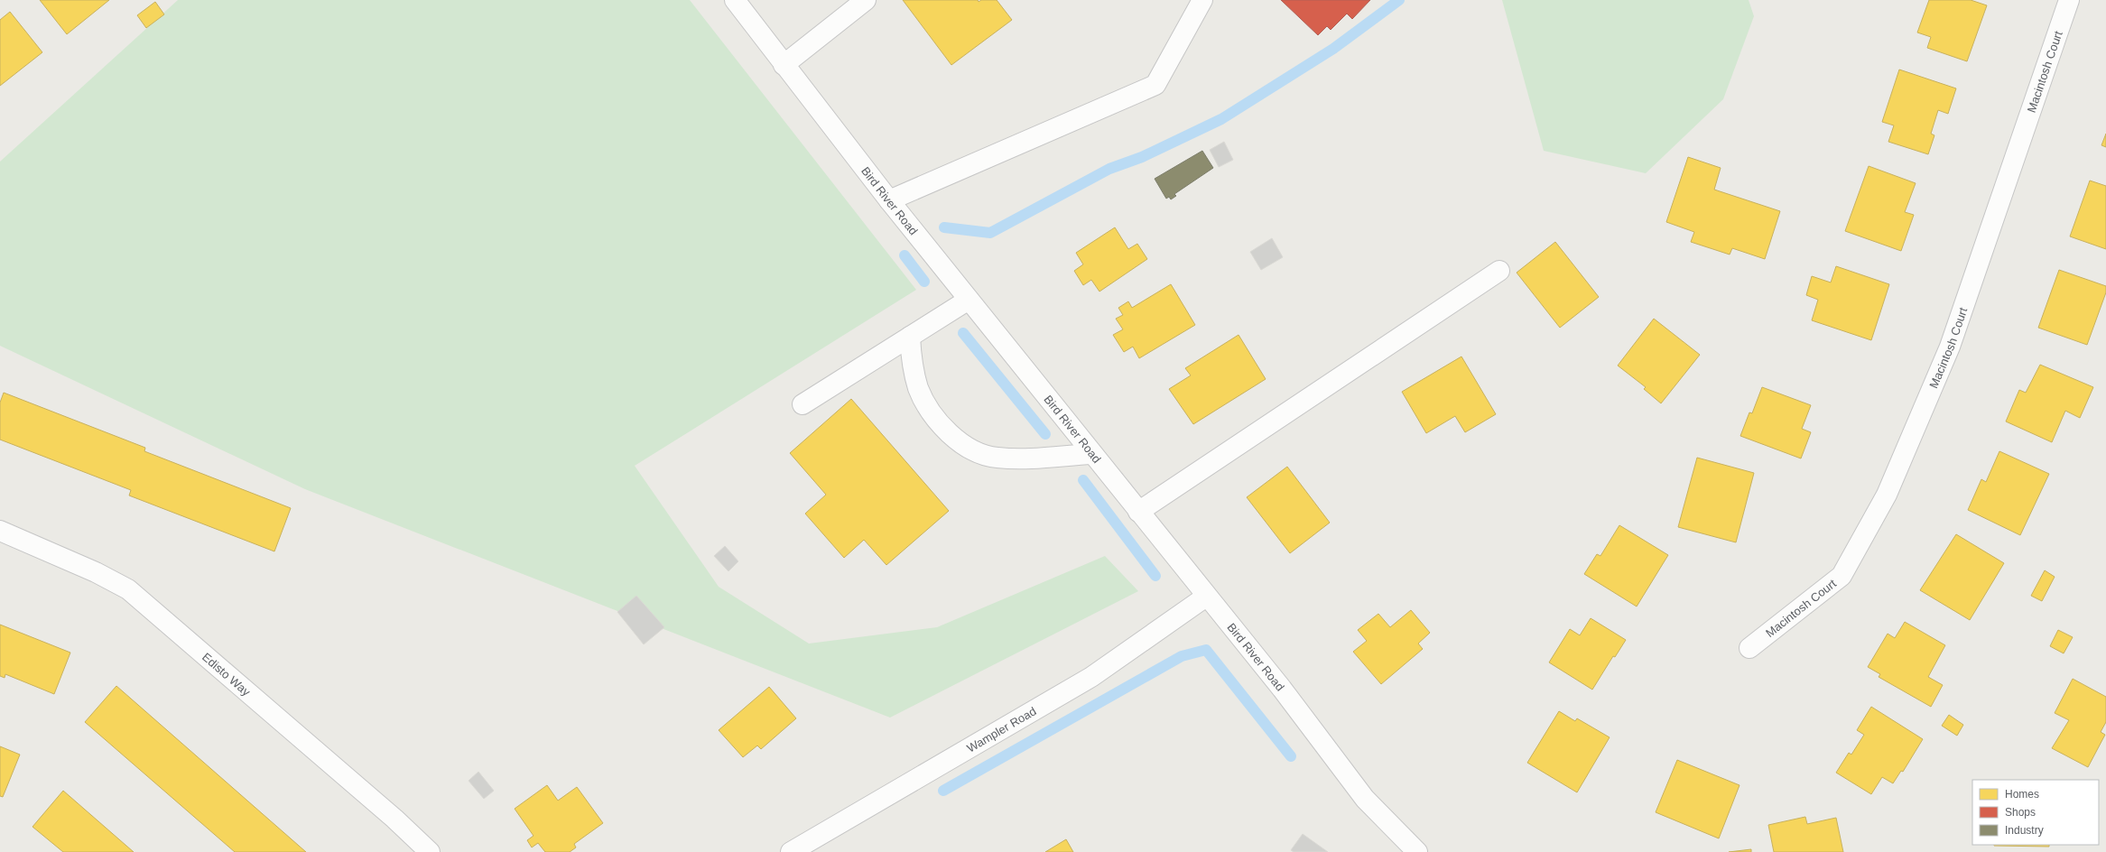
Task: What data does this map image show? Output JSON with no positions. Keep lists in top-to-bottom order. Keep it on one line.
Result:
{"streets":{"street":["Macintosh Court","Bird River Road","Edisto Way","Wampler Road"]},"crossings":[["Bird River Road","Wampler Road"]],"legend":["Homes","Shops","Industry"]}
